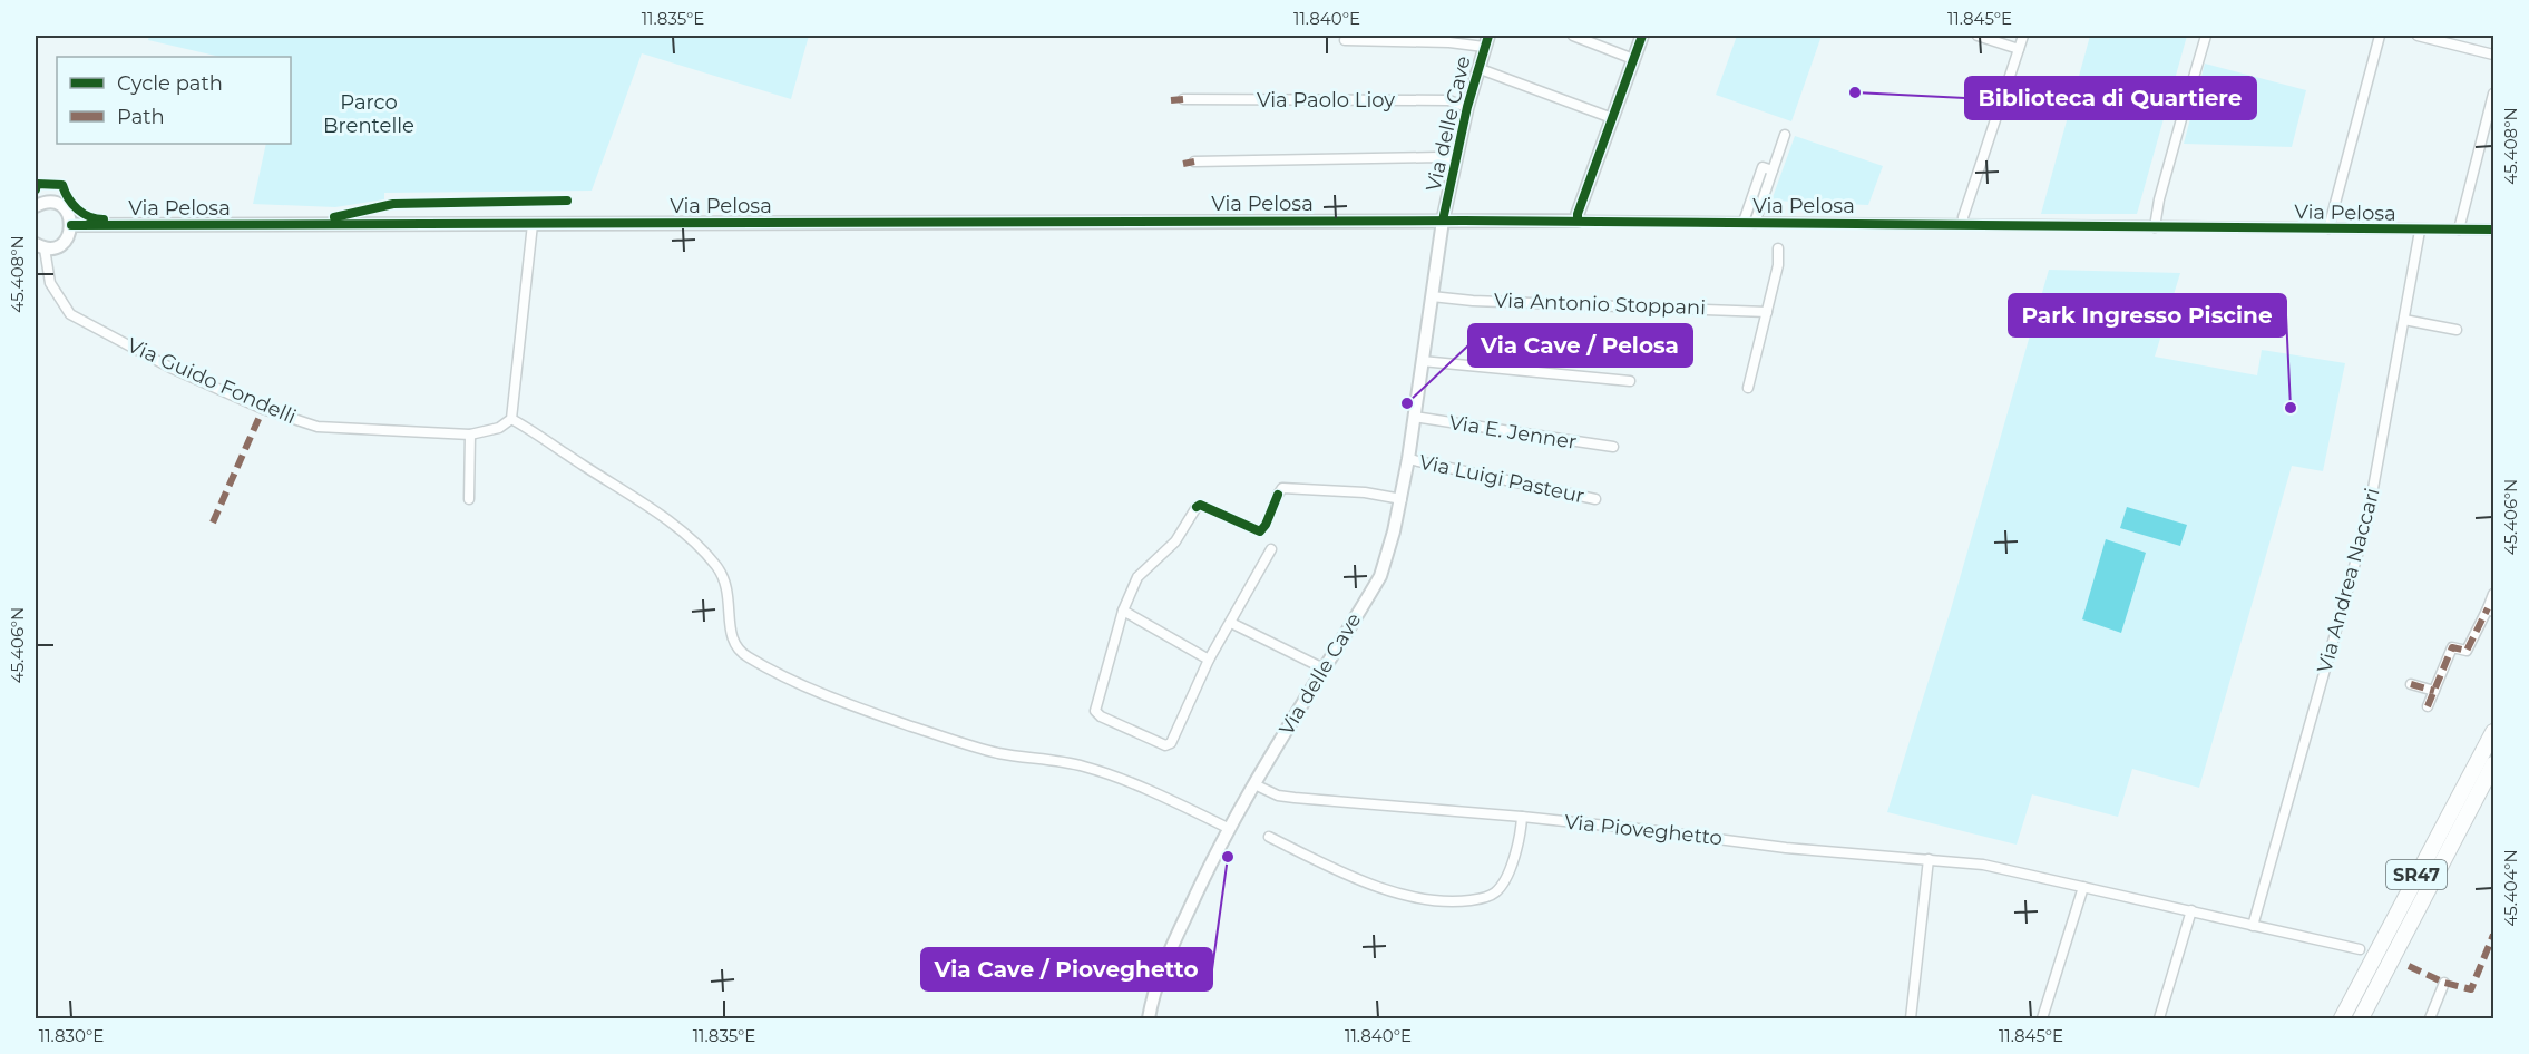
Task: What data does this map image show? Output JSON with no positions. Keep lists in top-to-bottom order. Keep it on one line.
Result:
{"streets":{"highway":["SR47"],"street":["Via Paolo Lioy","Via delle Cave","Via Pelosa","Via Antonio Stoppani","Via Guido Fondelli","Via E. Jenner","Via Luigi Pasteur","Via Andrea Naccari","Via Pioveghetto"]},"crossings":[["Via Paolo Lioy","Via delle Cave"],["Via delle Cave","Via Pelosa"],["Via delle Cave","Via Antonio Stoppani"],["Via delle Cave","Via E. Jenner"],["Via delle Cave","Via Luigi Pasteur"],["Via delle Cave","Via Pioveghetto"],["Via Pelosa","Via Andrea Naccari"],["Via Andrea Naccari","Via Pioveghetto"]],"parks":["Parco Brentelle"],"places":["Biblioteca di Quartiere","Via Cave / Pelosa","Park Ingresso Piscine","Via Cave / Pioveghetto"],"legend":["Cycle path","Path"],"coordinates":["11.835°E","11.840°E","11.845°E","45.408°N","45.406°N","45.404°N","11.830°E"]}
